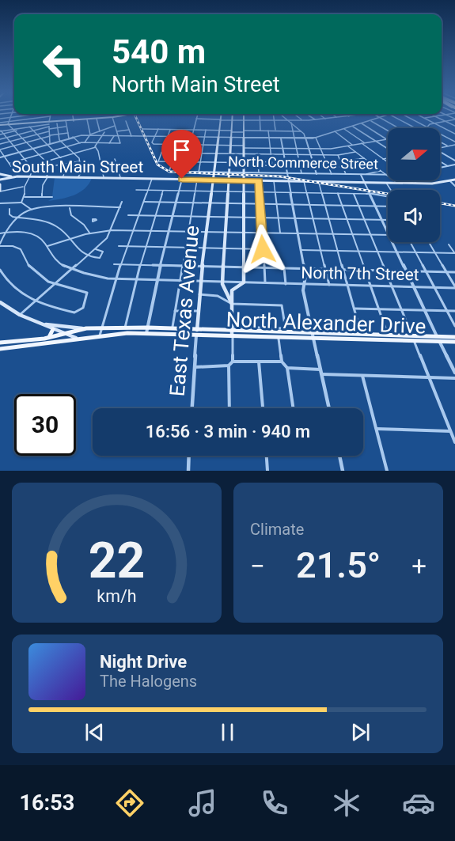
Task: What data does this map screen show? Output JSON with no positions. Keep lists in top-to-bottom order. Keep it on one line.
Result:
{"streets":{"main road":["South Main Street","East Texas Avenue","North Alexander Drive"],"street":["North Commerce Street","North 7th Street"]},"crossings":[["North Commerce Street","East Texas Avenue"],["South Main Street","East Texas Avenue"],["North 7th Street","East Texas Avenue"],["East Texas Avenue","North Alexander Drive"]],"north":"right","page":{"turn":["540 m","North Main Street"],"limit":"30","trip":"16:56 · 3 min · 940 m","tile":"Climate","heat":["−","21.5°","+"],"song":["Night Drive","The Halogens"],"tabs":"16:53","gauge":["22","km/h"]}}
